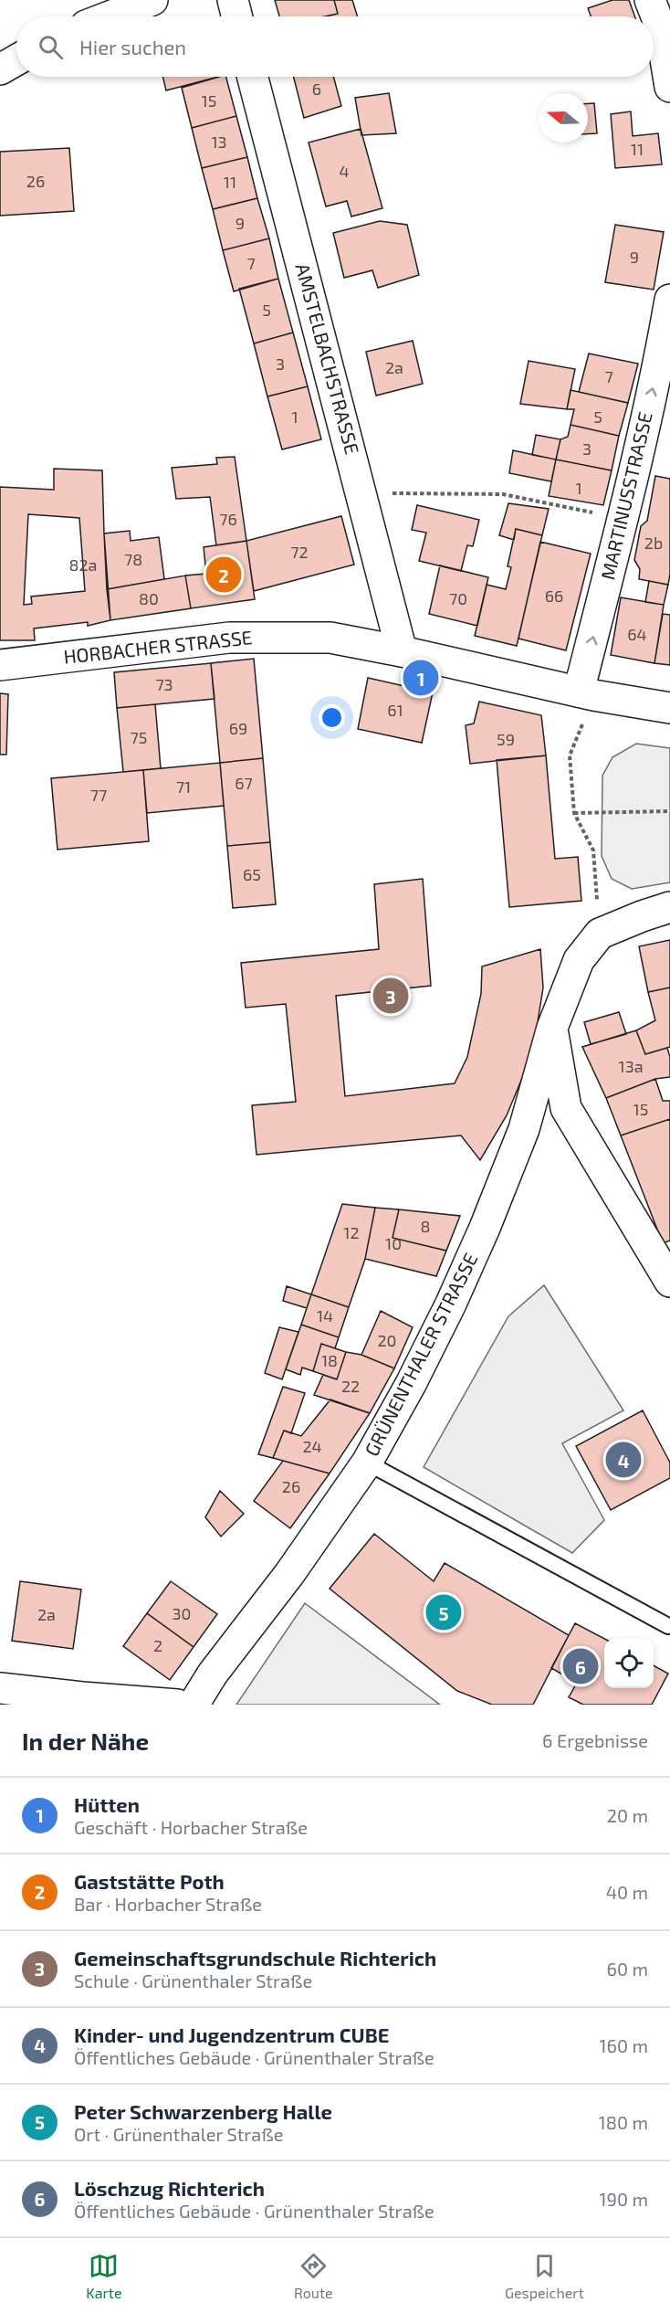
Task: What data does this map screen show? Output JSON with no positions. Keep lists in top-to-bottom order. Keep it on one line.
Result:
{"streets":{"street":["AMSTELBACHSTRASSE","MARTINUSSTRASSE","HORBACHER STRASSE","GRÜNENTHALER STRASSE"]},"crossings":[["AMSTELBACHSTRASSE","HORBACHER STRASSE"],["MARTINUSSTRASSE","HORBACHER STRASSE"]],"one_way":["MARTINUSSTRASSE"],"house_numbers":["6","15","13","11","4","26","11","9","9","7","5","3","2a","7","1","5","3","1","76","2b","72","78","82a","66","80","70","64","73","61","69","75","59","67","71","77","65","13a","15","8","12","10","14","20","18","22","24","26","30","2a","2"],"north":"left","page":{"search":"Hier suchen","pins":["2","1","3","4","5","6"],"heading":["In der Nähe","6 Ergebnisse"],"list":[{"mark":"1","name":"Hütten","note":"Geschäft · Horbacher Straße","value":"20 m"},{"mark":"2","name":"Gaststätte Poth","note":"Bar · Horbacher Straße","value":"40 m"},{"mark":"3","name":"Gemeinschaftsgrundschule Richterich","note":"Schule · Grünenthaler Straße","value":"60 m"},{"mark":"4","name":"Kinder- und Jugendzentrum CUBE","note":"Öffentliches Gebäude · Grünenthaler Straße","value":"160 m"},{"mark":"5","name":"Peter Schwarzenberg Halle","note":"Ort · Grünenthaler Straße","value":"180 m"},{"mark":"6","name":"Löschzug Richterich","note":"Öffentliches Gebäude · Grünenthaler Straße","value":"190 m"}],"nav":["Karte","Route","Gespeichert"]}}
